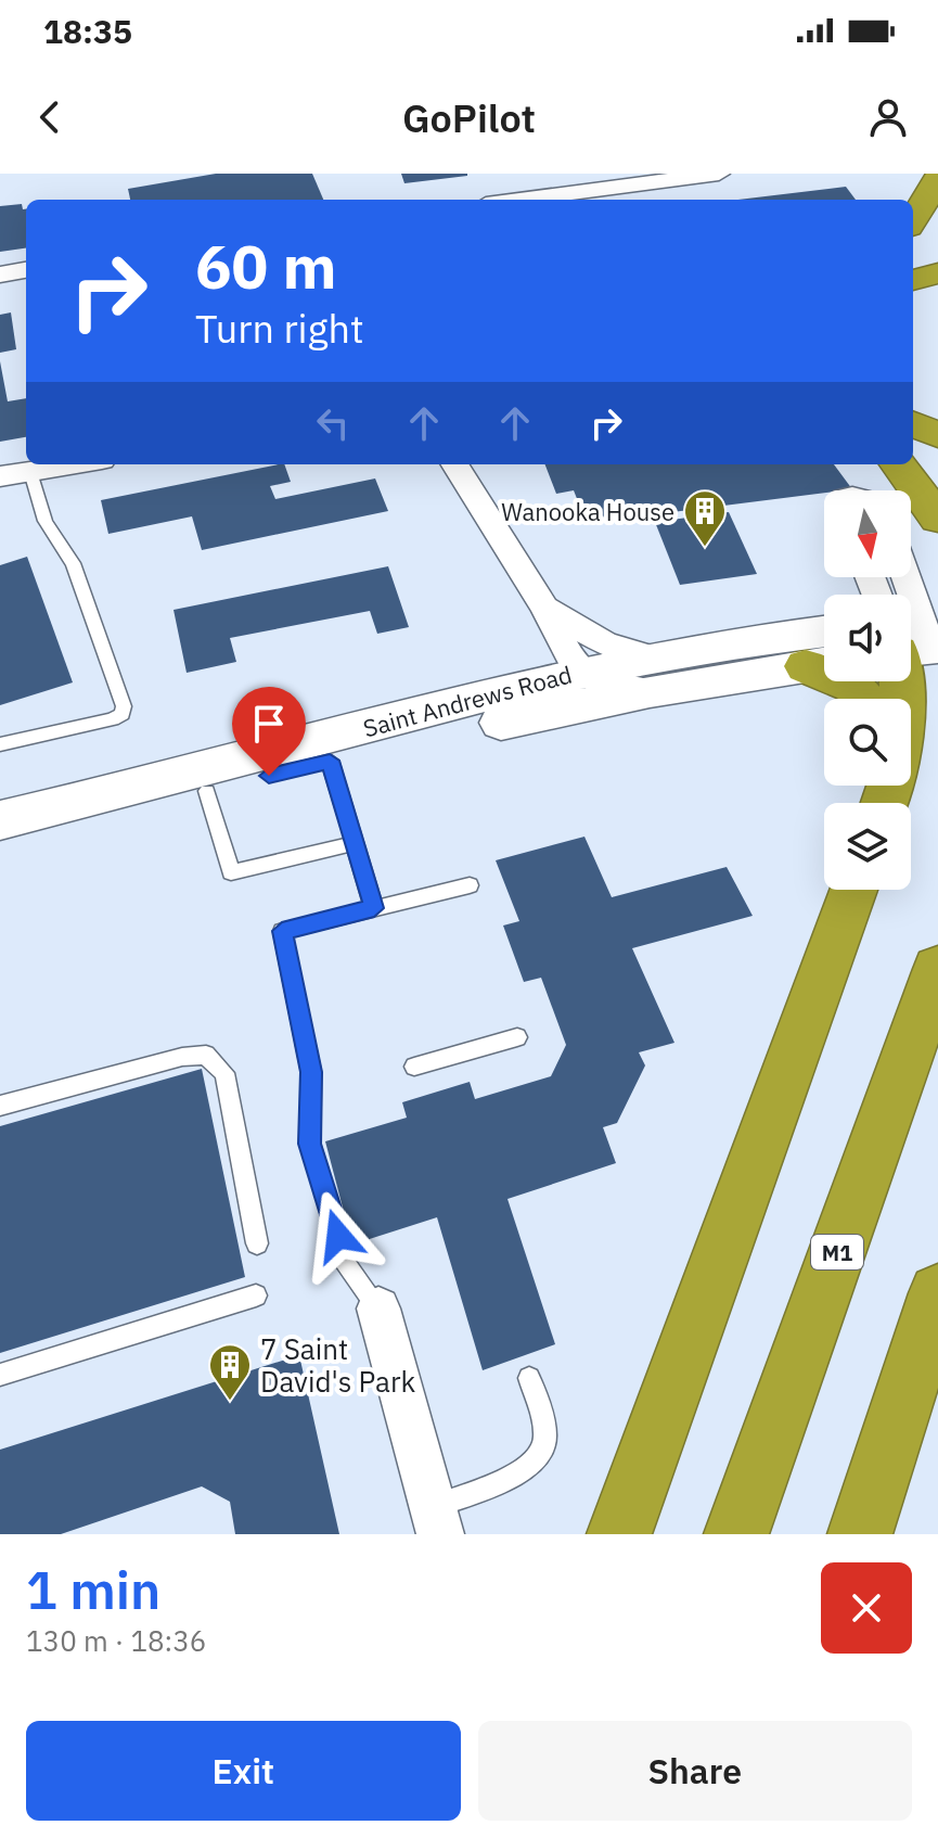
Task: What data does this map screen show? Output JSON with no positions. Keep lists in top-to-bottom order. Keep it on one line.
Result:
{"streets":{"highway":["M1"],"main road":["Saint Andrews Road"]},"places":{"building":["Wanooka House","7 Saint David's Park"]},"north":"bottom","page":{"status":"18:35","header":"GoPilot","turn":["60 m","Turn right"],"heading":["1 min","130 m · 18:36"],"buttons":["Exit","Share"]}}
